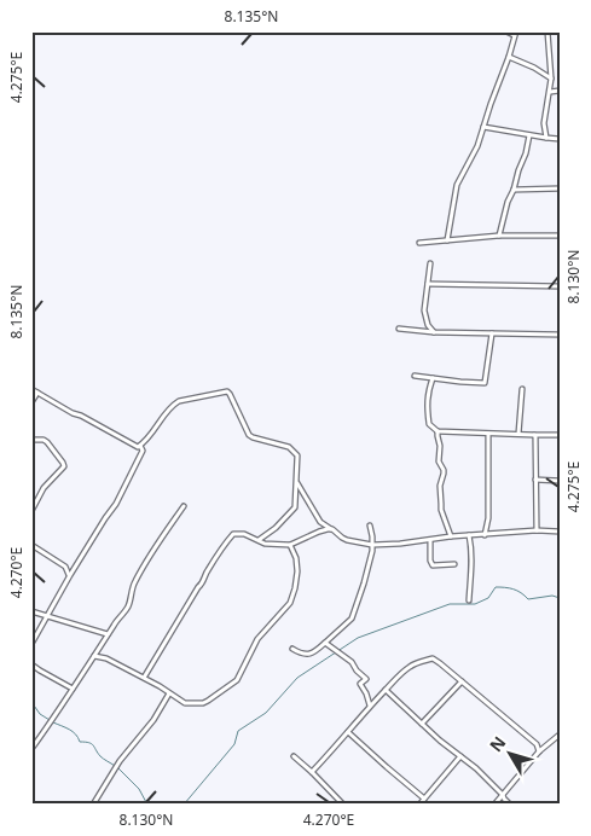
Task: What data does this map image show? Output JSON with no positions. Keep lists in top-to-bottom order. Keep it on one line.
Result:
{"north":"top left","coordinates":["8.135°N","4.275°E","8.130°N","4.270°E"]}
